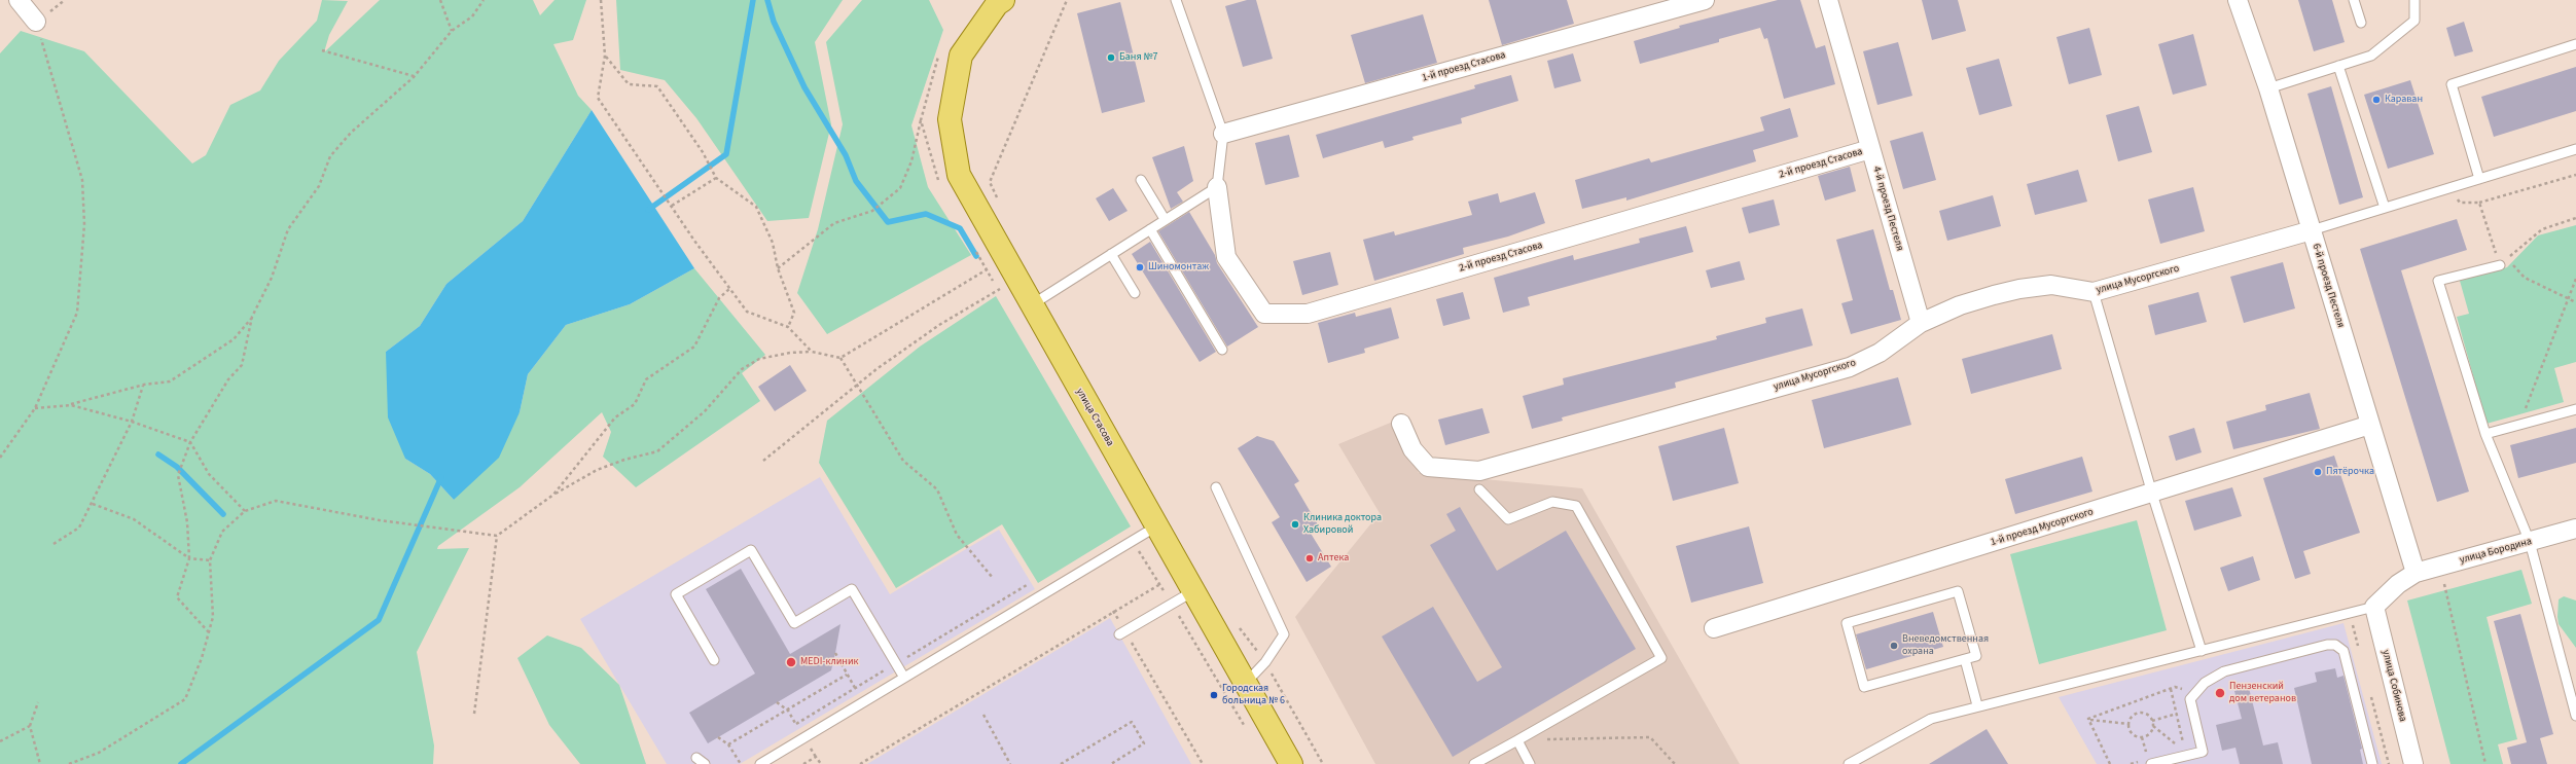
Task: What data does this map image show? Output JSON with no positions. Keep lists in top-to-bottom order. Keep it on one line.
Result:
{"streets":{"main road":["улица Стасова"],"street":["1-й проезд Стасова","2-й проезд Стасова","4-й проезд Пестеля","улица Мусоргского","6-й проезд Пестеля","1-й проезд Мусоргского","улица Бородина","улица Собинова"]},"crossings":[["2-й проезд Стасова","4-й проезд Пестеля"],["4-й проезд Пестеля","улица Мусоргского"],["улица Мусоргского","6-й проезд Пестеля"],["6-й проезд Пестеля","1-й проезд Мусоргского"],["6-й проезд Пестеля","улица Бородина"],["улица Бородина","улица Собинова"]],"places":["Баня №7","Караван","Шиномонтаж","Пятёрочка","Клиника доктора Хабировой","Аптека","Вневедомственная охрана","MEDI-клиник","Пензенский дом ветеранов","Городская больница № 6"]}
